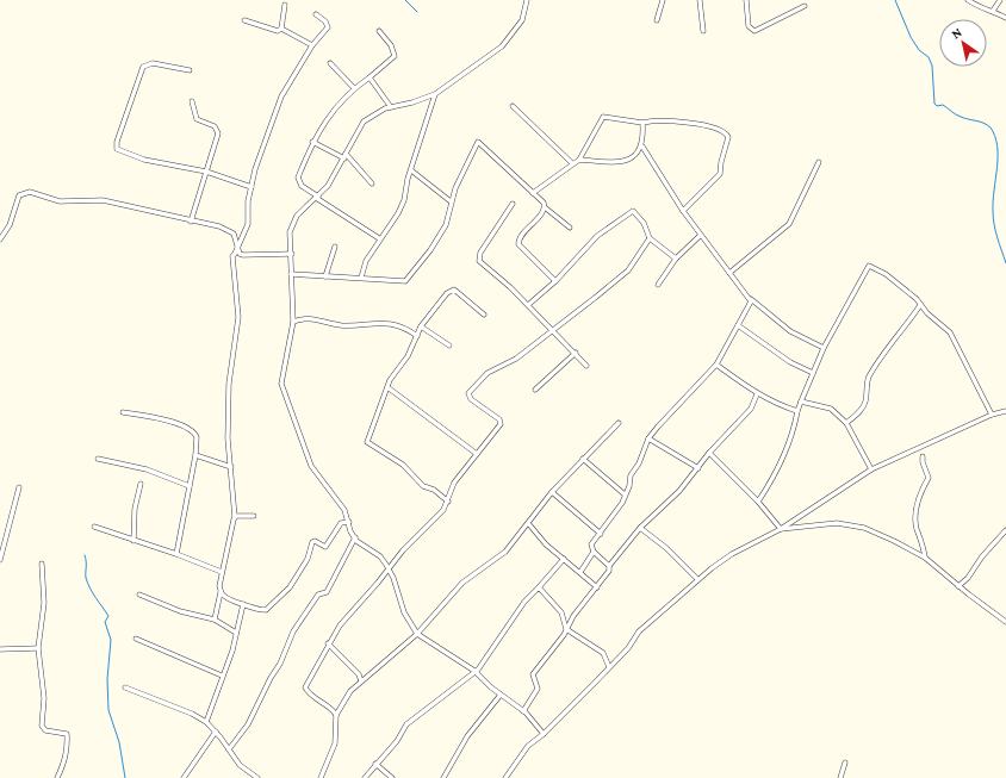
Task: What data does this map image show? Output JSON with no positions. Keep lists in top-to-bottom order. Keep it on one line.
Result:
{"north":"top left"}
